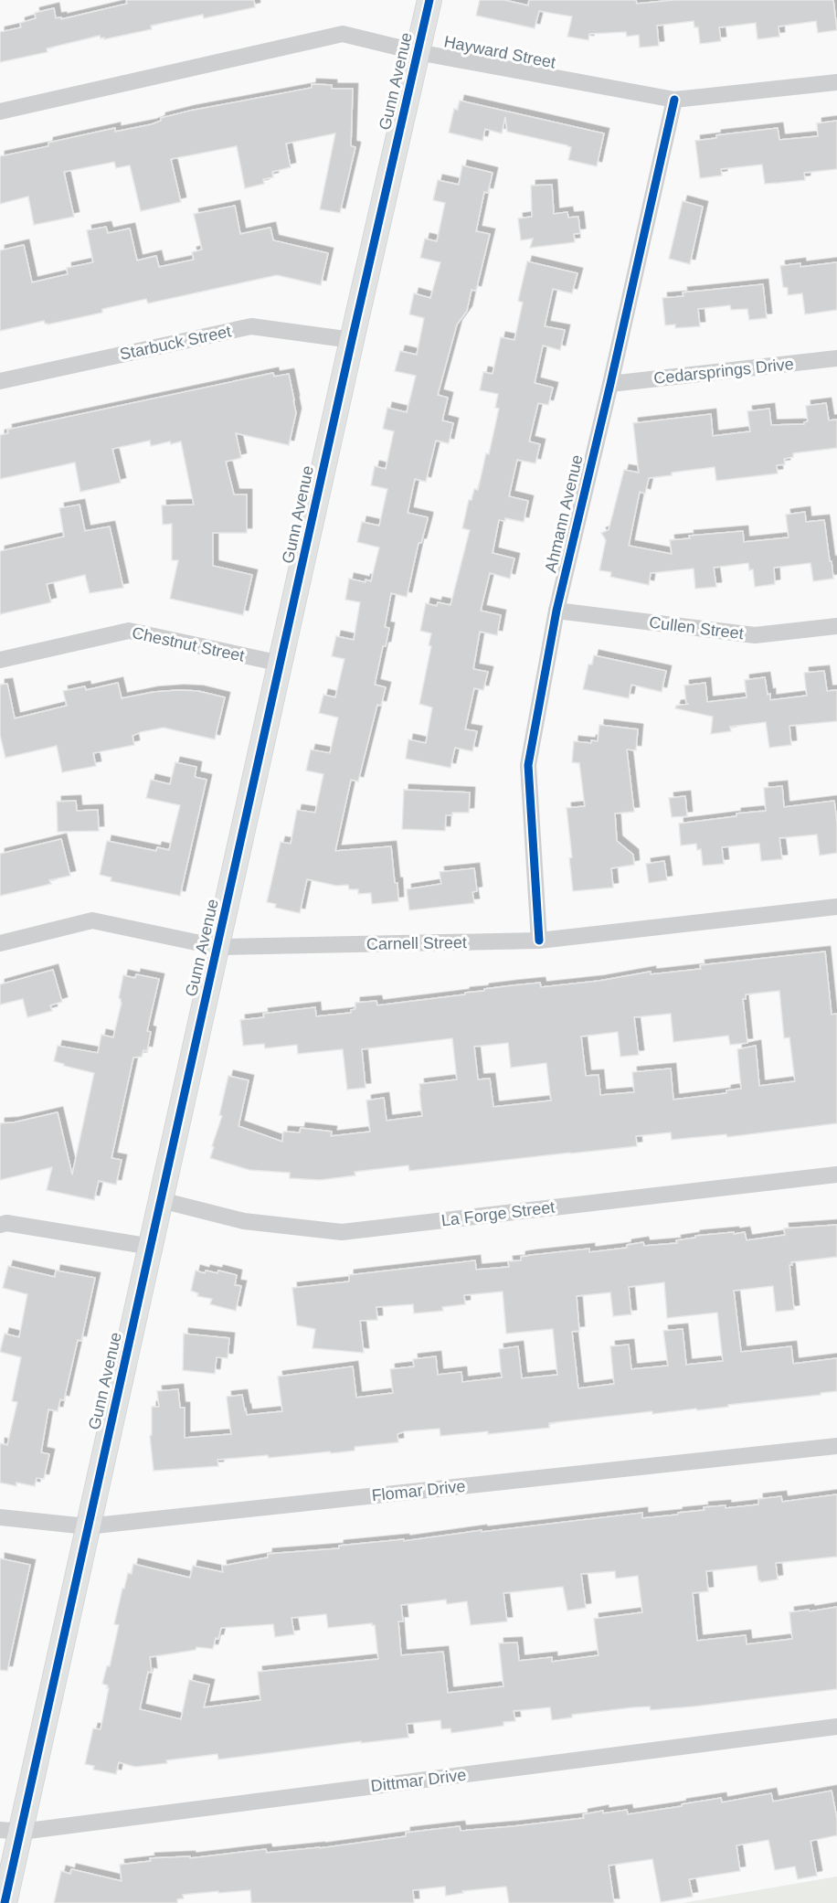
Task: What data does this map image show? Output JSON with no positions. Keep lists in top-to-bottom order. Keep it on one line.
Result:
{"streets":{"street":["Hayward Street","Gunn Avenue","Starbuck Street","Cedarsprings Drive","Ahmann Avenue","Cullen Street","Chestnut Street","Carnell Street","La Forge Street","Flomar Drive","Dittmar Drive"]},"crossings":[["Hayward Street","Gunn Avenue"],["Hayward Street","Ahmann Avenue"],["Gunn Avenue","Starbuck Street"],["Gunn Avenue","Chestnut Street"],["Gunn Avenue","Carnell Street"],["Gunn Avenue","La Forge Street"],["Gunn Avenue","Flomar Drive"],["Gunn Avenue","Dittmar Drive"],["Cedarsprings Drive","Ahmann Avenue"],["Ahmann Avenue","Cullen Street"],["Ahmann Avenue","Carnell Street"]]}
